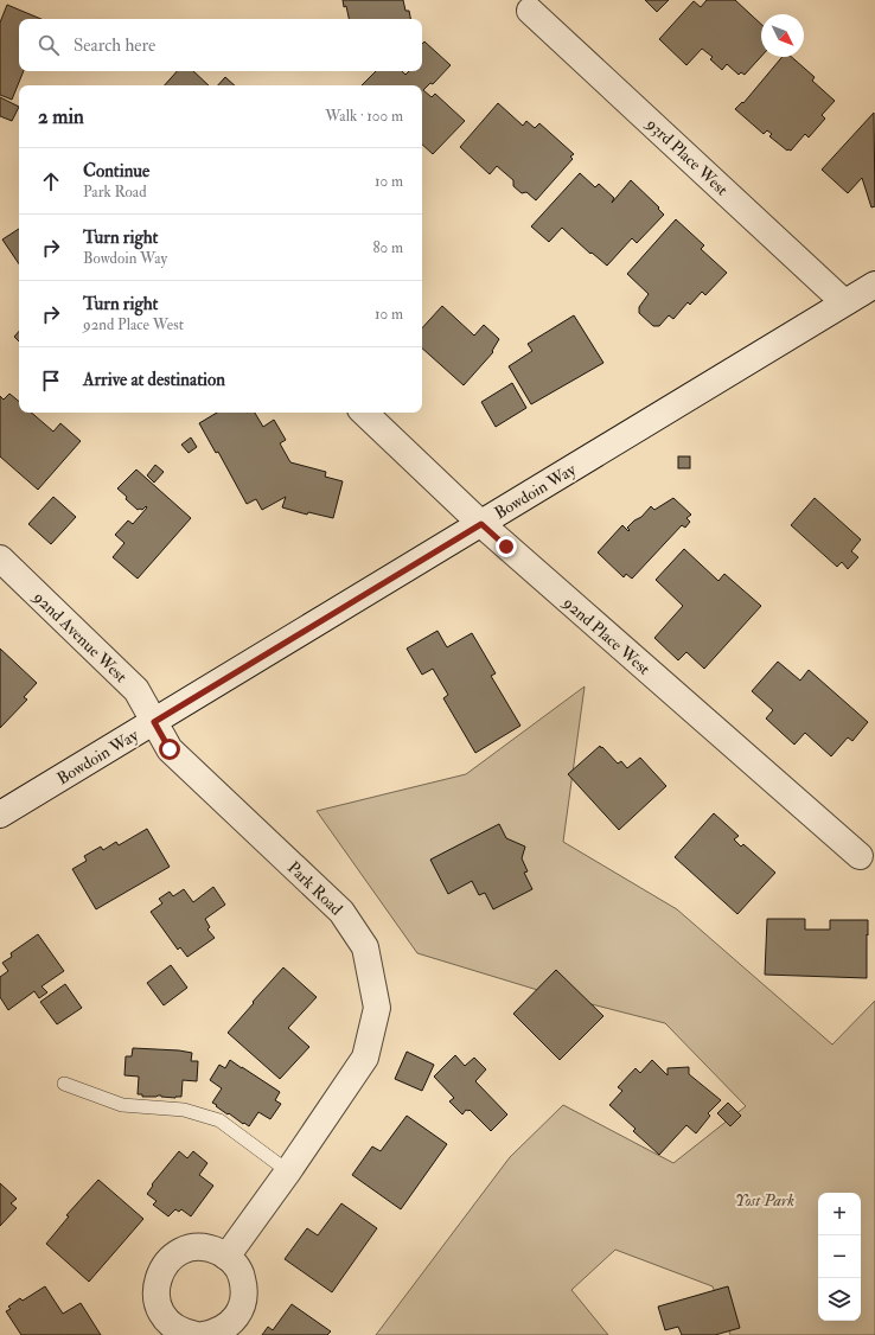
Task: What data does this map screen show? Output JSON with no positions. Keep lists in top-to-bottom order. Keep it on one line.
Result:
{"streets":{"street":["93rd Place West","Bowdoin Way","92nd Place West","92nd Avenue West","Park Road"]},"crossings":[["93rd Place West","Bowdoin Way"],["Bowdoin Way","92nd Place West"],["Bowdoin Way","92nd Avenue West"],["Bowdoin Way","Park Road"],["92nd Avenue West","Park Road"]],"parks":["Yost Park"],"north":"bottom right","page":{"search":"Search here","heading":["2 min","Walk · 100 m"],"list":[["Continue","Park Road","10 m"],["Turn right","Bowdoin Way","80 m"],["Turn right","92nd Place West","10 m"],"Arrive at destination"],"map_buttons":["+","−"]}}
